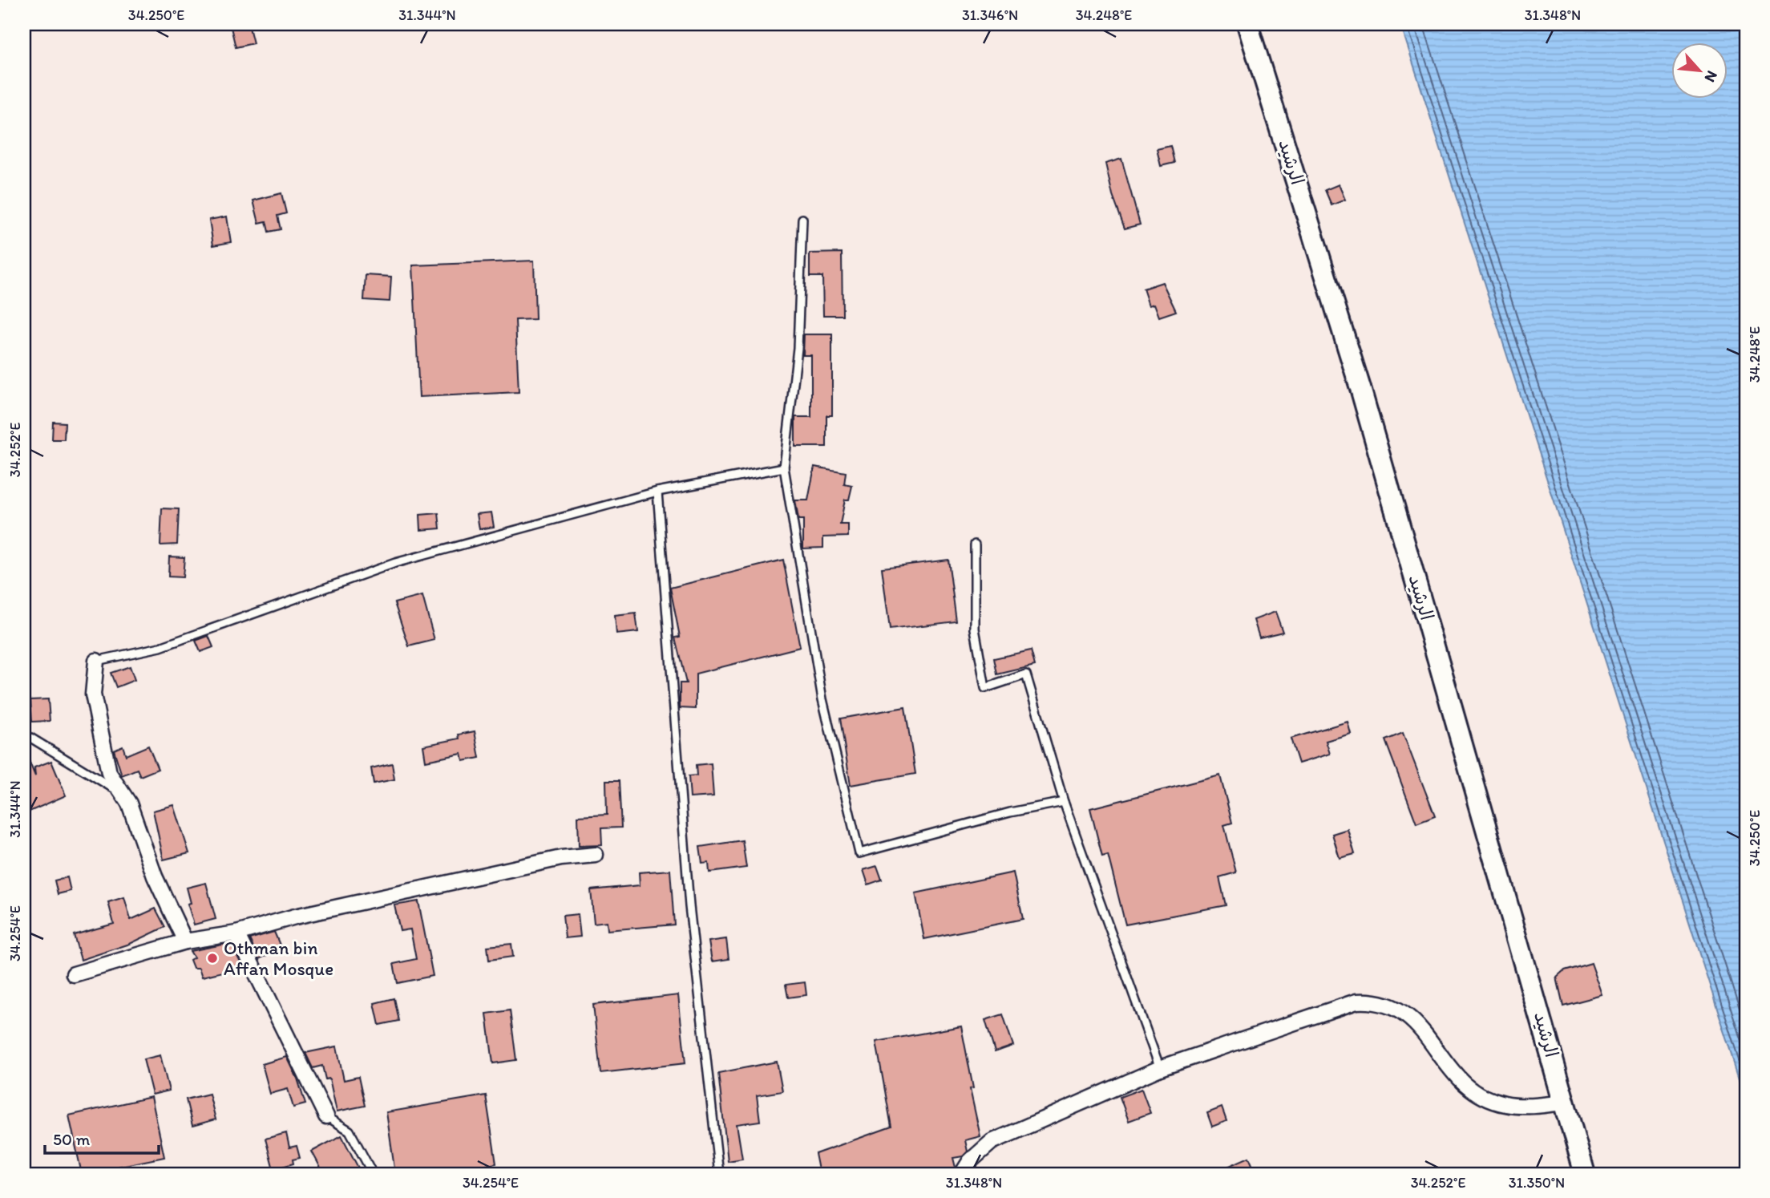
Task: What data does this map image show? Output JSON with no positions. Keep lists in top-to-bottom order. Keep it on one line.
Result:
{"streets":{"main road":["الرشيد"]},"places":["Othman bin Affan Mosque"],"scale_bar":"50 m","north":"bottom right","coordinates":["34.250°E","31.344°N","31.346°N","34.248°E","31.348°N","34.252°E","34.254°E","31.350°N"]}
